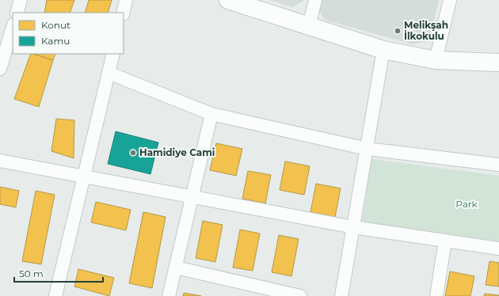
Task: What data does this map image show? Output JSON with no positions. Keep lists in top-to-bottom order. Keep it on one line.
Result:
{"parks":["Park"],"places":["Melikşah İlkokulu","Hamidiye Cami"],"legend":["Konut","Kamu"],"scale_bar":"50 m"}
